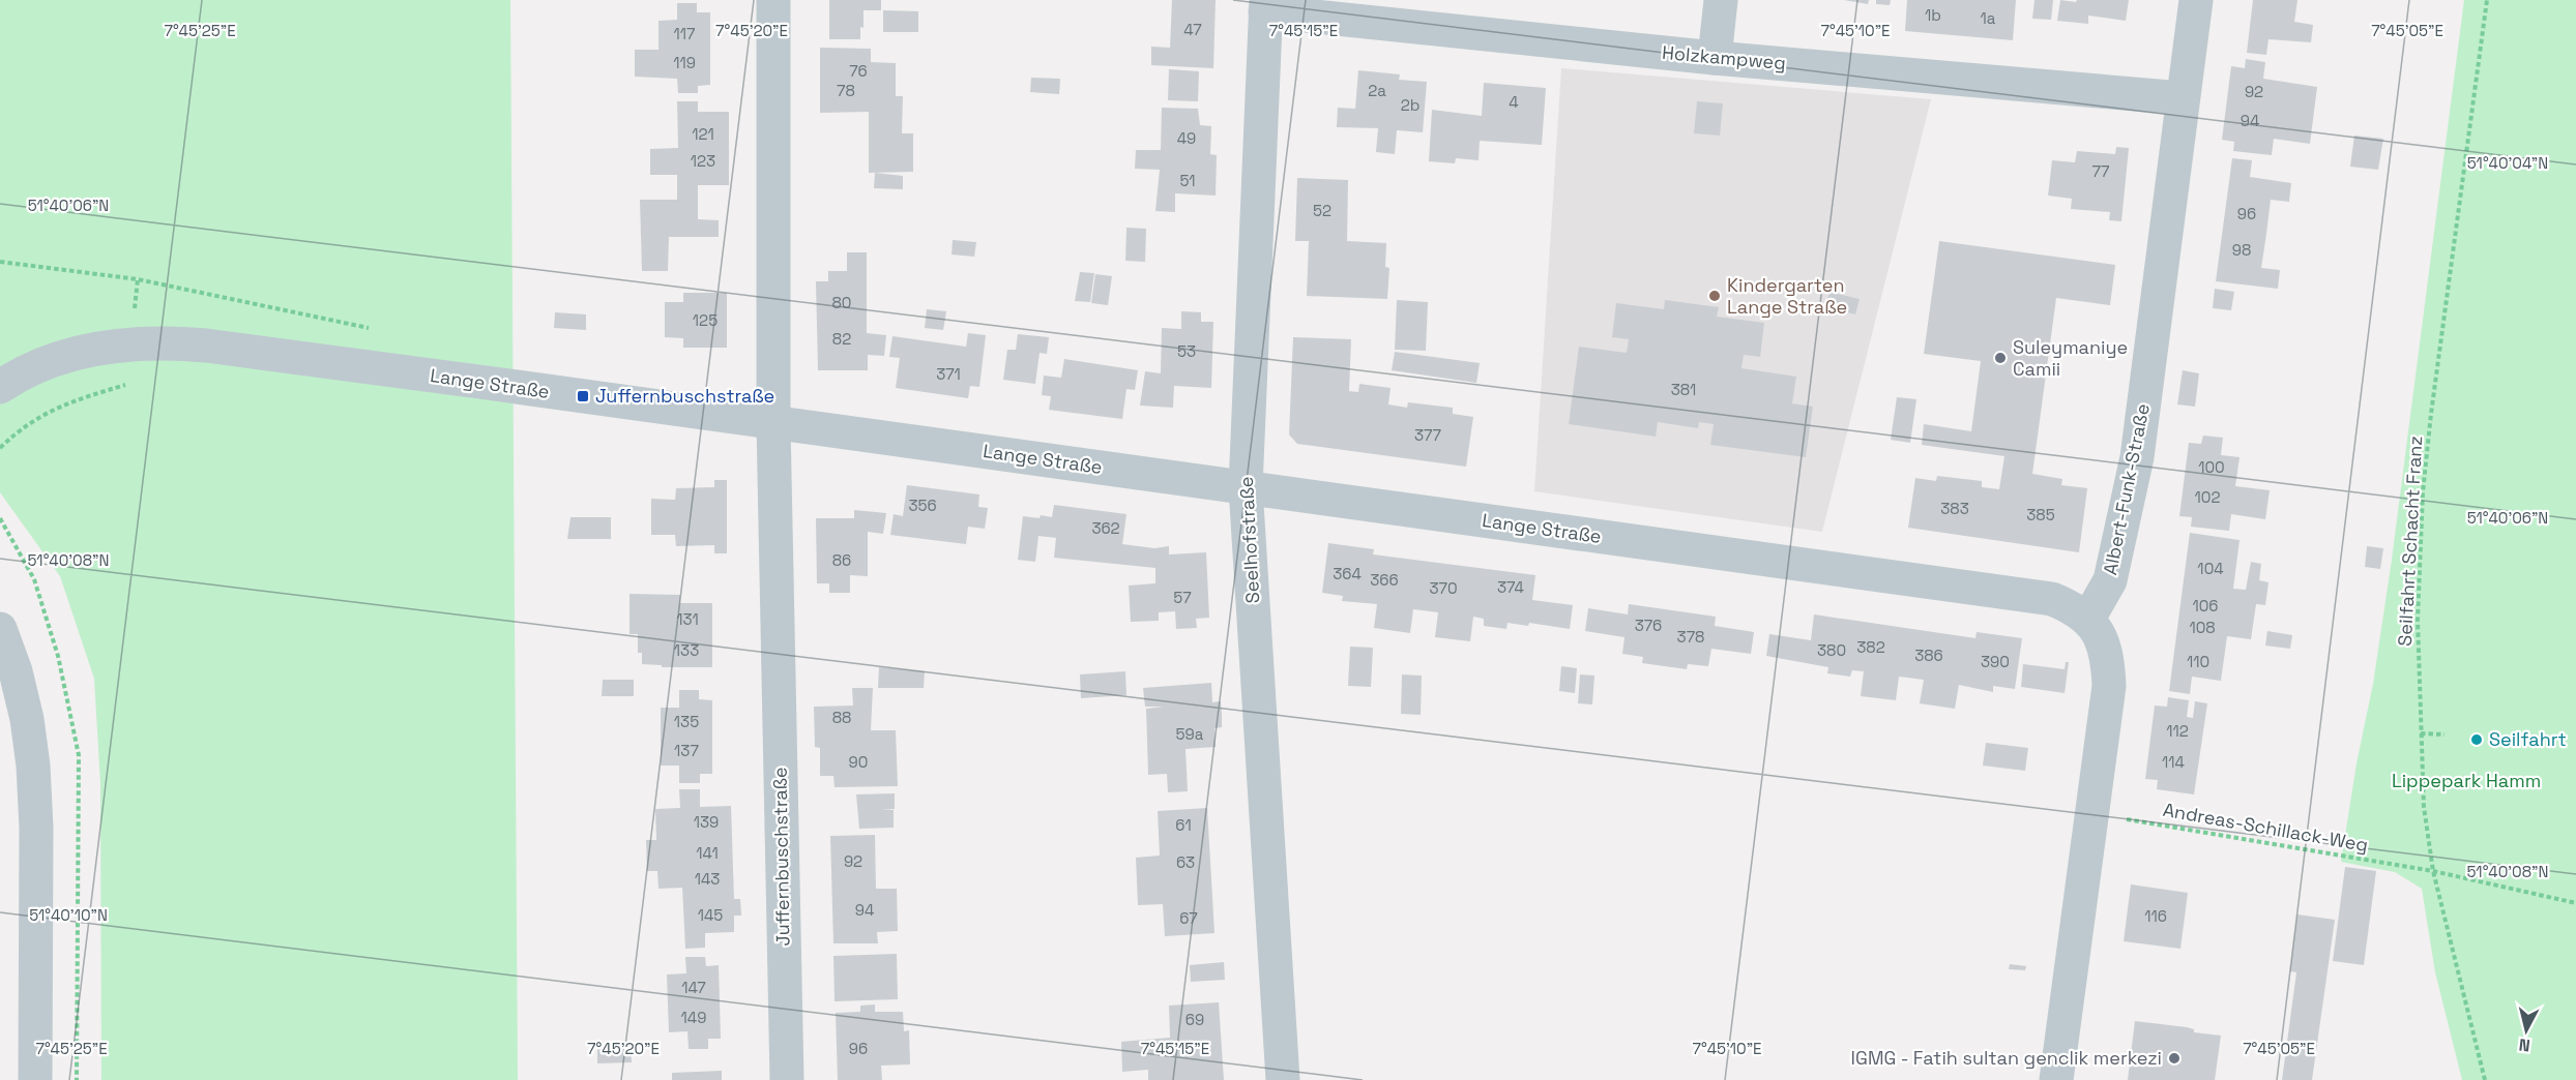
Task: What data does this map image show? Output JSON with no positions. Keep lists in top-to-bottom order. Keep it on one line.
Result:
{"streets":{"street":["Holzkampweg","Lange Straße","Albert-Funk-Straße","Seelhofstraße","Juffernbuschstraße"],"path":["Seilfahrt Schacht Franz","Andreas-Schillack-Weg"]},"crossings":[["Holzkampweg","Albert-Funk-Straße"],["Holzkampweg","Seelhofstraße"],["Lange Straße","Albert-Funk-Straße"],["Lange Straße","Seelhofstraße"],["Lange Straße","Juffernbuschstraße"],["Seilfahrt Schacht Franz","Andreas-Schillack-Weg"]],"parks":["Lippepark Hamm"],"places":{"other":["Kindergarten Lange Straße","Suleymaniye Camii","Seilfahrt","IGMG - Fatih sultan genclik merkezi"],"transit":["Juffernbuschstraße"]},"house_numbers":["1b","1a","47","117","119","76","78","2a","92","4","2b","94","121","49","123","77","51","52","96","98","80","125","82","53","371","381","377","100","102","356","383","385","362","86","104","364","366","374","370","57","106","131","376","108","378","382","133","380","386","390","110","88","135","112","59a","137","90","114","139","61","141","92","63","143","94","145","116","67","147","149","69","96"],"north":"bottom","coordinates":["7°45'25\"E","7°45'20\"E","7°45'15\"E","7°45'10\"E","7°45'05\"E","51°40'04\"N","51°40'06\"N","51°40'08\"N","51°40'10\"N"]}
